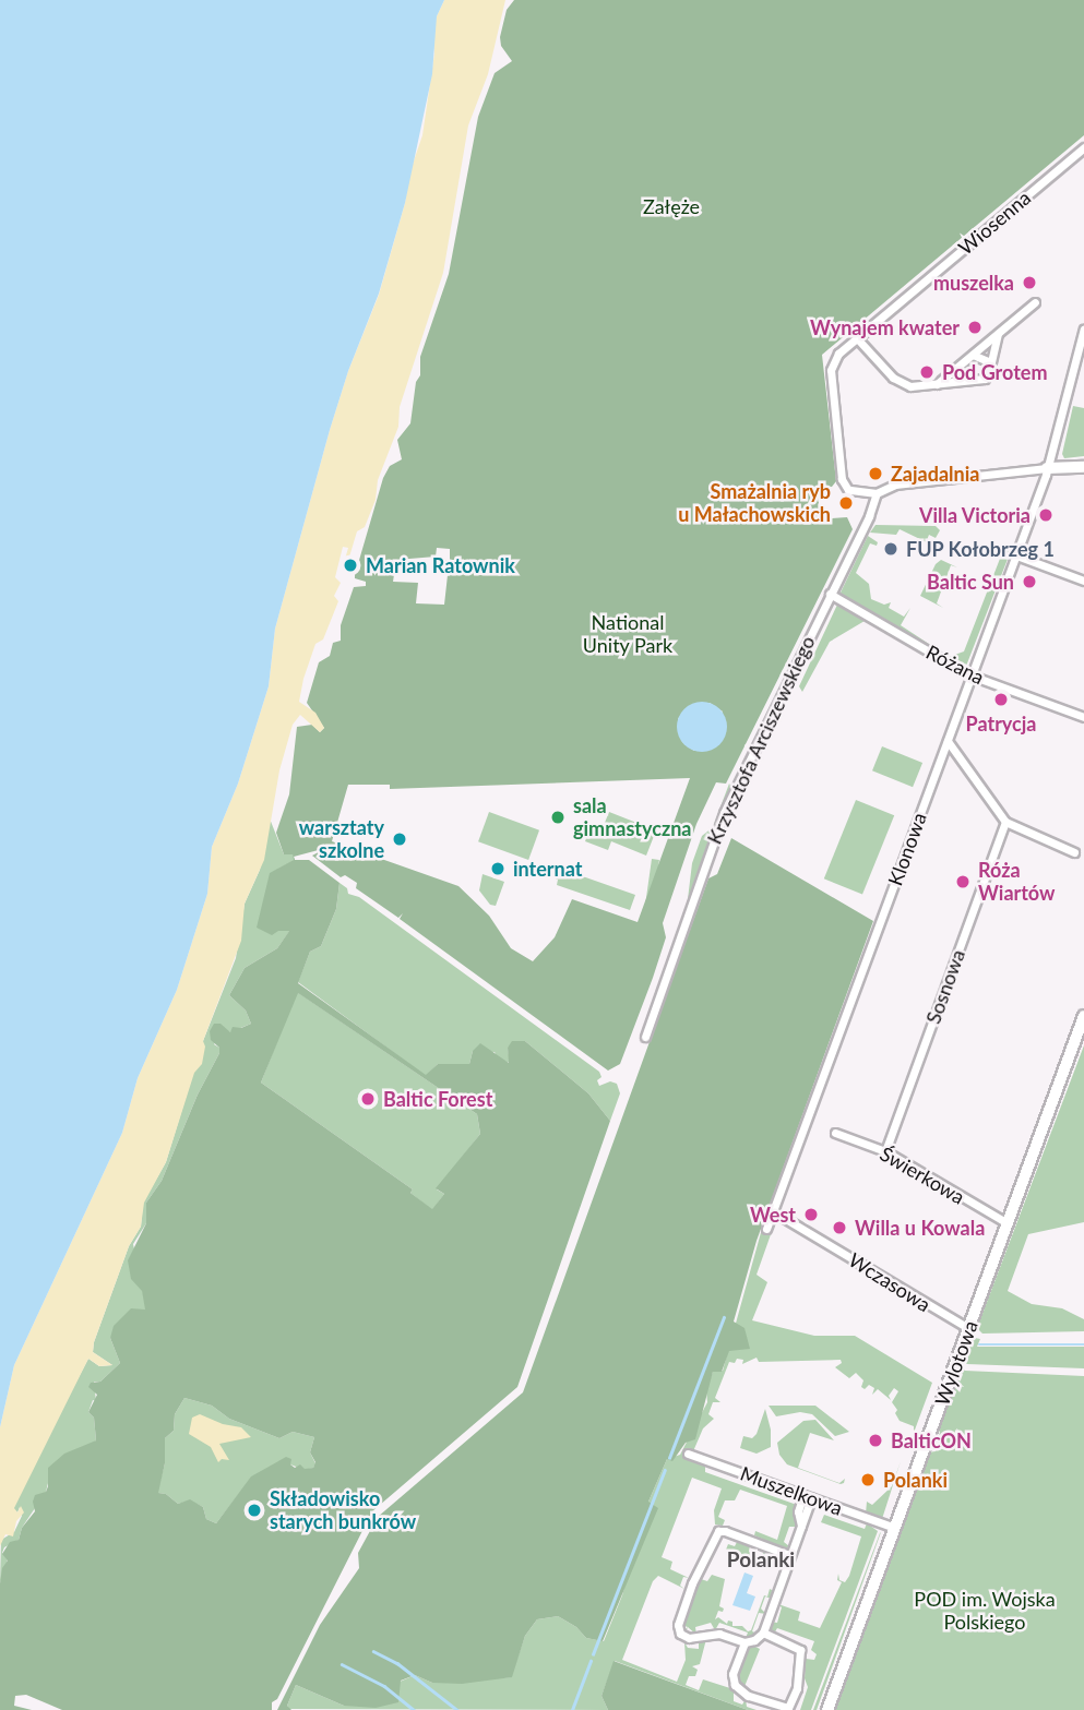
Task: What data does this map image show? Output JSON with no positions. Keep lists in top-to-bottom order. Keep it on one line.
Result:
{"streets":{"street":["Wiosenna","Różana","Krzysztofa Arciszewskiego","Klonowa","Sosnowa","Świerkowa","Wczasowa","Wylotowa","Muszelkowa"]},"crossings":[["Wiosenna","Krzysztofa Arciszewskiego"],["Różana","Krzysztofa Arciszewskiego"],["Różana","Klonowa"],["Klonowa","Wczasowa"],["Sosnowa","Świerkowa"],["Świerkowa","Wylotowa"],["Wczasowa","Wylotowa"],["Wylotowa","Muszelkowa"]],"districts":["Polanki"],"parks":["Załęże","National Unity Park","POD im. Wojska Polskiego"],"places":["muszelka","Wynajem kwater","Pod Grotem","Zajadalnia","Smażalnia ryb u Małachowskich","Villa Victoria","FUP Kołobrzeg 1","Marian Ratownik","Baltic Sun","Patrycja","sala gimnastyczna","warsztaty szkolne","internat","Róża Wiartów","Baltic Forest","West","Willa u Kowala","BalticON","Polanki","Składowisko starych bunkrów"]}
